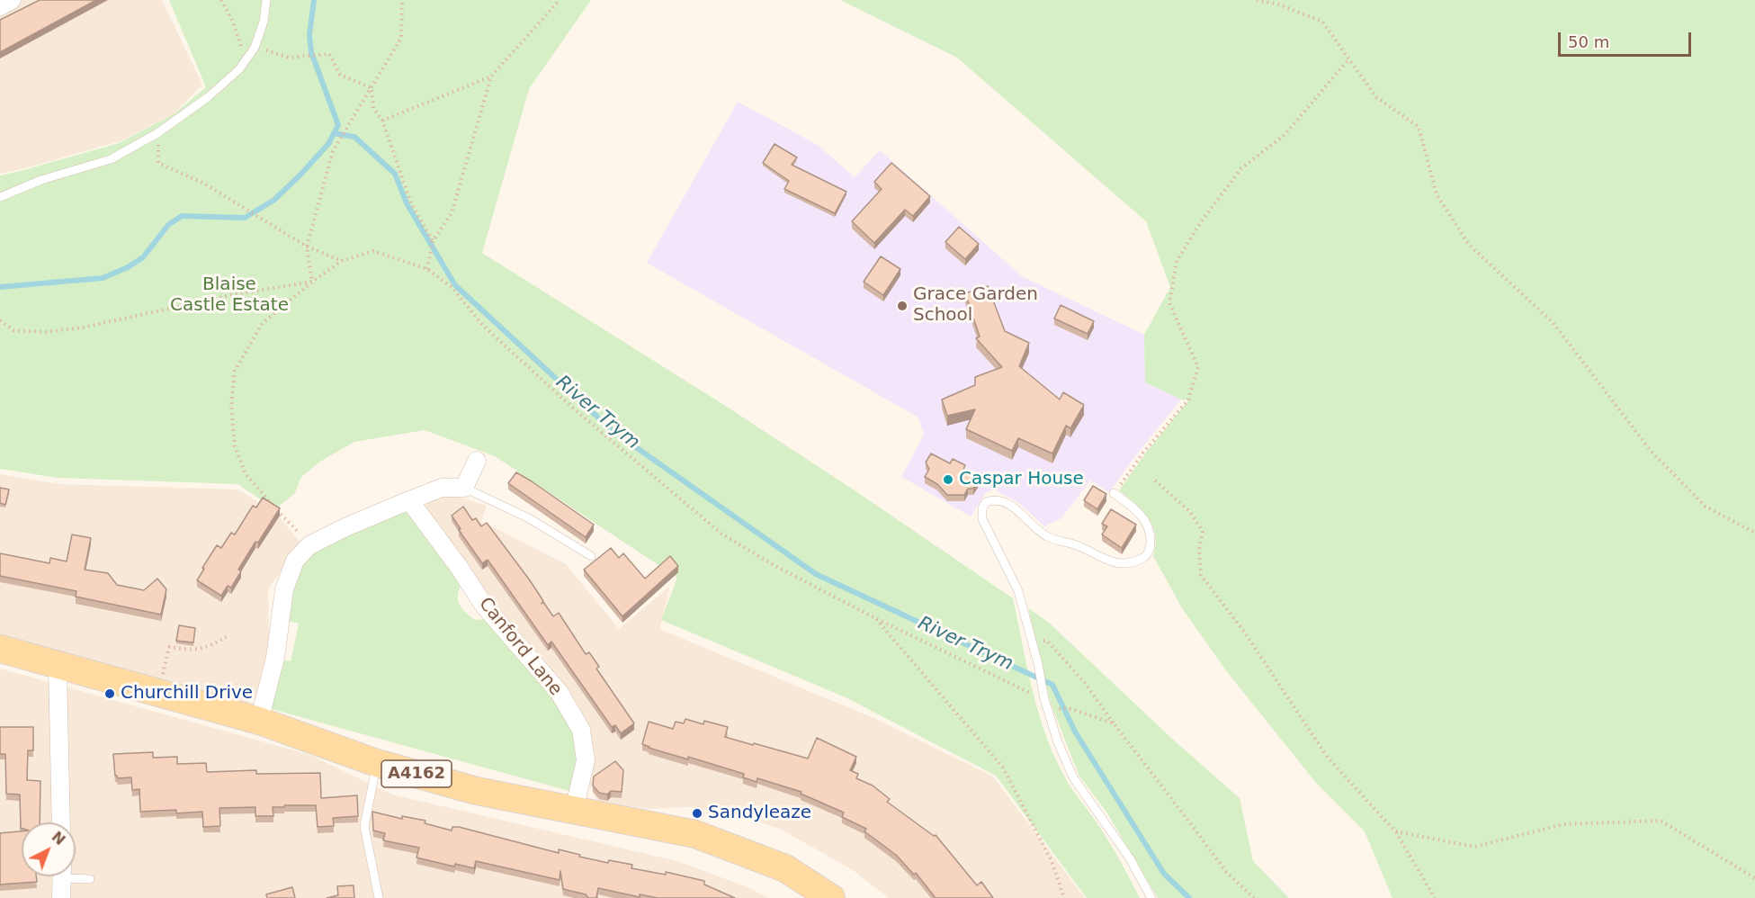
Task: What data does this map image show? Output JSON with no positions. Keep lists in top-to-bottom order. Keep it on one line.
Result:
{"streets":{"main road":["A4162"],"street":["Canford Lane"]},"crossings":[["Canford Lane","A4162"]],"water":["River Trym"],"parks":["Blaise Castle Estate"],"places":["Grace Garden School","Caspar House","Churchill Drive","Sandyleaze"],"scale_bar":"50 m","north":"top right"}
